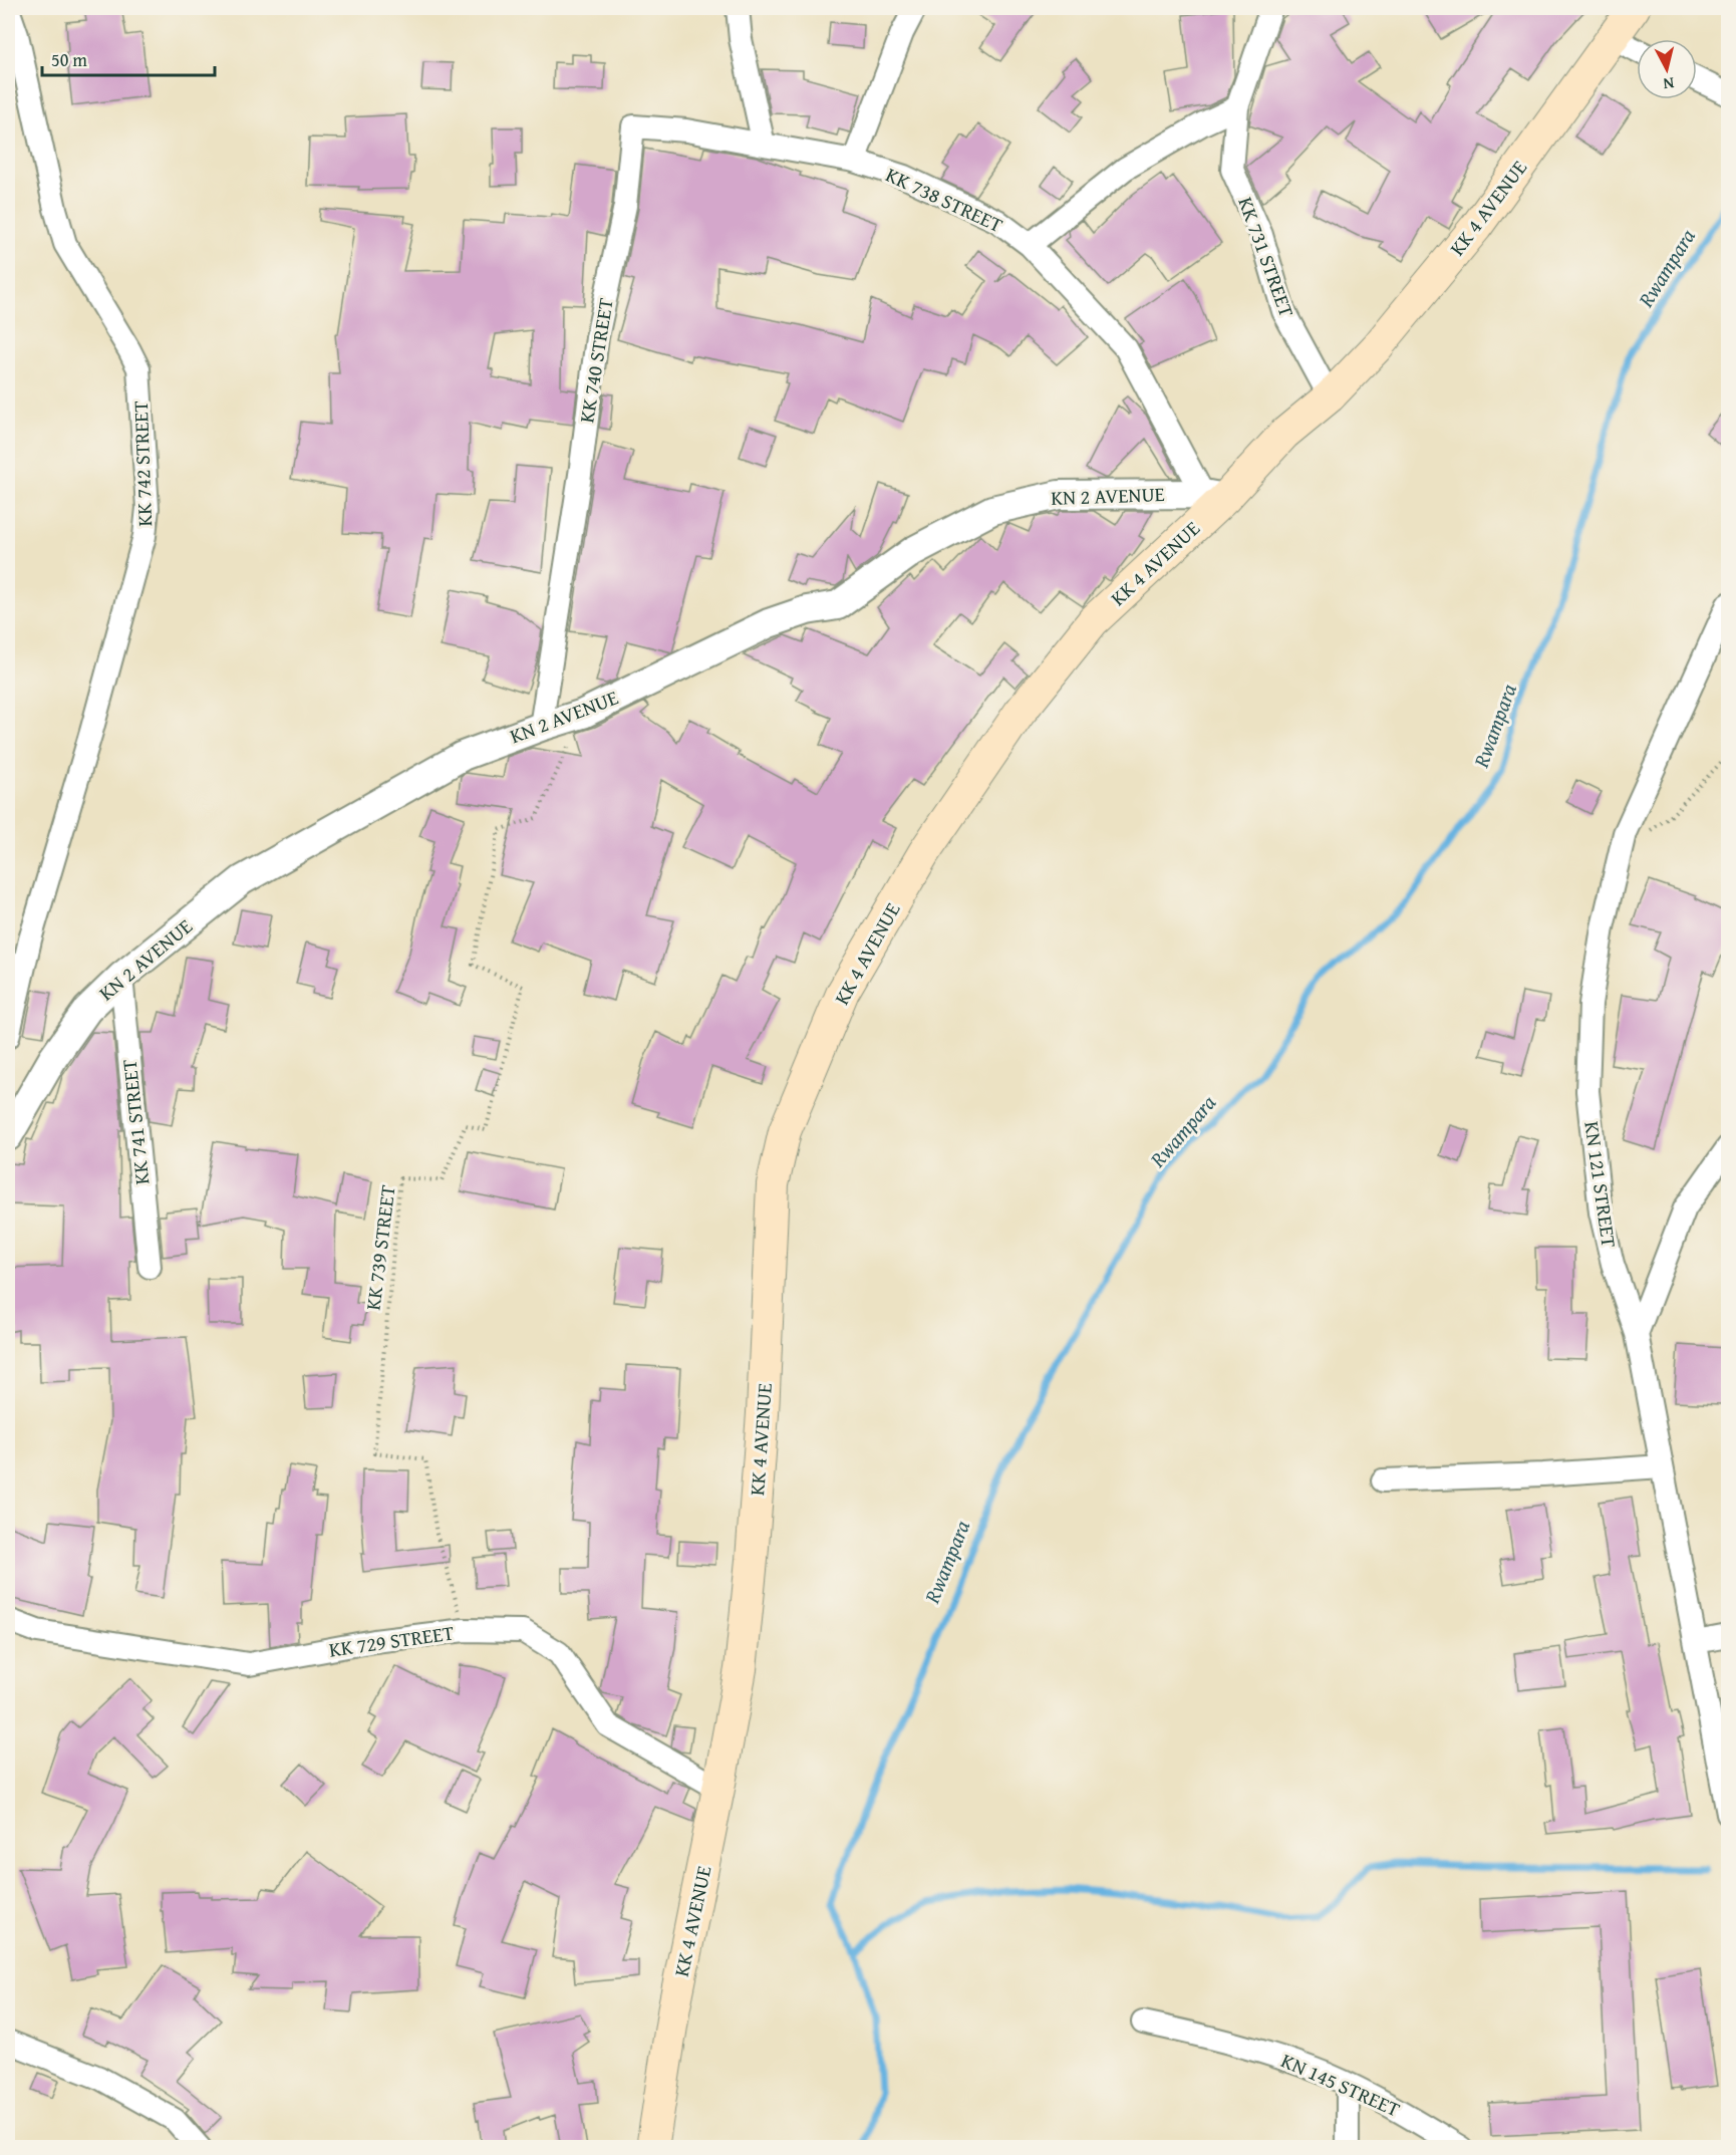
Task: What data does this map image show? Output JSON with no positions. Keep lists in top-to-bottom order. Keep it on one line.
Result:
{"streets":{"main road":["KK 4 AVENUE"],"street":["KK 738 STREET","KK 731 STREET","KK 740 STREET","KK 742 STREET","KN 2 AVENUE","KK 741 STREET","KN 121 STREET","KK 729 STREET","KN 145 STREET"],"path":["KK 739 STREET"]},"crossings":[["KK 738 STREET","KK 4 AVENUE"],["KK 738 STREET","KK 740 STREET"],["KK 738 STREET","KN 2 AVENUE"],["KK 4 AVENUE","KK 731 STREET"],["KK 4 AVENUE","KN 2 AVENUE"],["KK 4 AVENUE","KK 729 STREET"],["KK 740 STREET","KN 2 AVENUE"],["KN 2 AVENUE","KK 741 STREET"],["KN 2 AVENUE","KK 739 STREET"],["KK 739 STREET","KK 729 STREET"]],"water":["Rwampara"],"scale_bar":"50 m","north":"bottom"}
